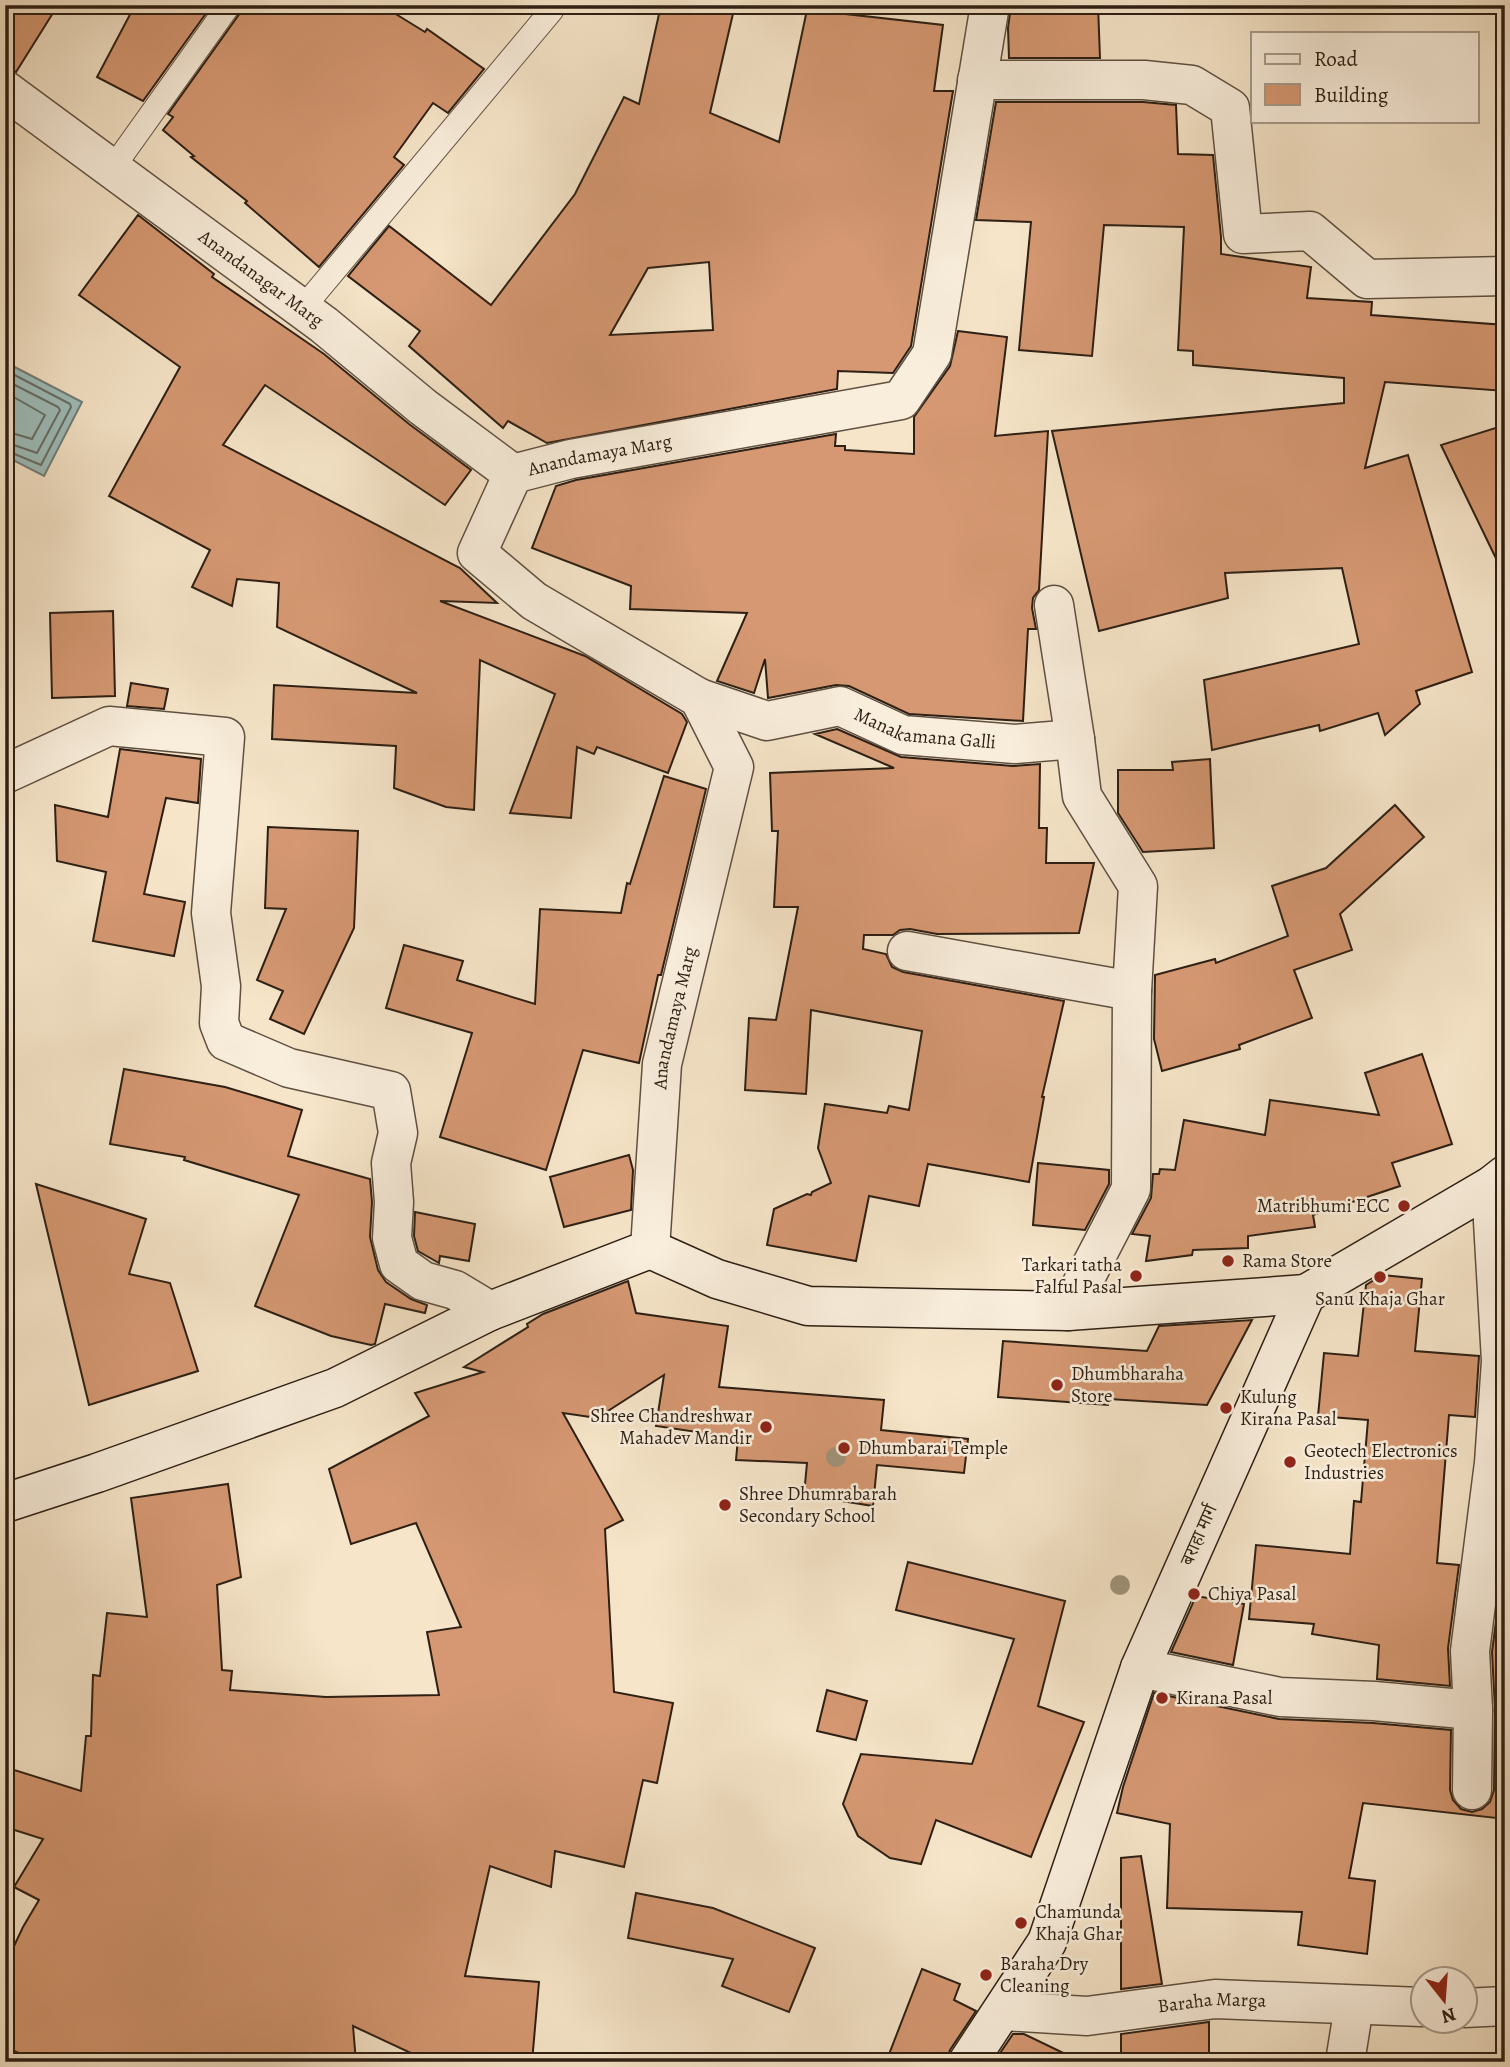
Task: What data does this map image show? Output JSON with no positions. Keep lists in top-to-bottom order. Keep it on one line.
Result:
{"streets":{"street":["Anandanagar Marg","Anandamaya Marg","Manakamana Galli","बराहा मार्ग","Baraha Marga"]},"crossings":[["Anandanagar Marg","Anandamaya Marg"],["Anandamaya Marg","Manakamana Galli"],["बराहा मार्ग","Baraha Marga"]],"places":["Matribhumi ECC","Rama Store","Tarkari tatha Falful Pasal","Sanu Khaja Ghar","Dhumbharaha Store","Kulung Kirana Pasal","Shree Chandreshwar Mahadev Mandir","Dhumbarai Temple","Geotech Electronics Industries","Shree Dhumrabarah Secondary School","Chiya Pasal","Kirana Pasal","Chamunda Khaja Ghar","Baraha Dry Cleaning"],"legend":["Road","Building"],"north":"bottom"}
